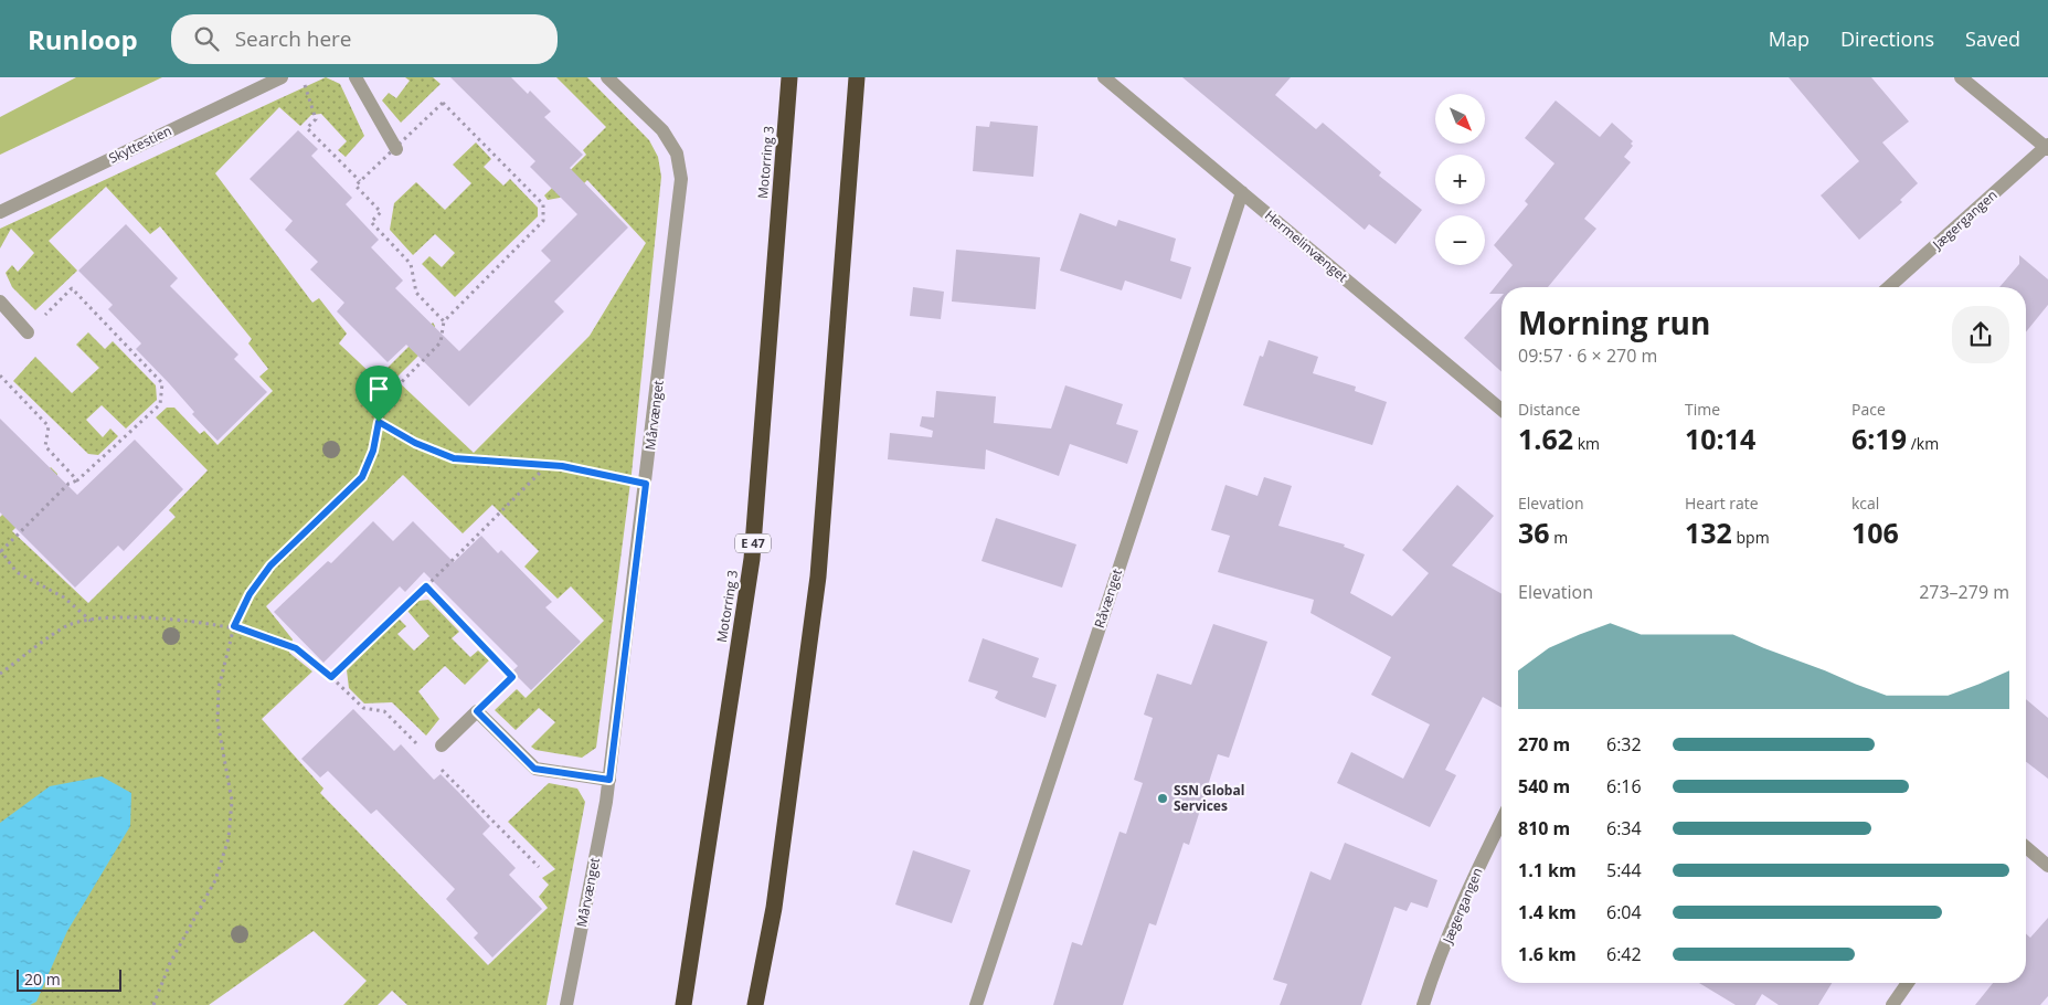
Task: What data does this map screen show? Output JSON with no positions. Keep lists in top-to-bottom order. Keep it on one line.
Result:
{"streets":{"highway":["Motorring 3","E 47"],"street":["Skyttestien","Jægergangen","Hermelinvænget","Mårvænget","Råvænget"]},"crossings":[["Hermelinvænget","Råvænget"]],"places":["SSN Global Services"],"scale_bar":"20 m","north":"bottom right","page":{"header":"Runloop","search":"Search here","nav":["Map","Directions","Saved"],"map_buttons":["+","−"],"heading":["Morning run","09:57 · 6 × 270 m"],"stats":[["Distance","1.62 km"],["Time","10:14"],["Pace","6:19 /km"],["Elevation","36 m"],["Heart rate","132 bpm"],["kcal","106"]],"chart":["Elevation","273–279 m"],"list":[{"name":"270 m","note":"6:32"},{"name":"540 m","note":"6:16"},{"name":"810 m","note":"6:34"},{"name":"1.1 km","note":"5:44"},{"name":"1.4 km","note":"6:04"},{"name":"1.6 km","note":"6:42"}],"scale":"20 m"}}
